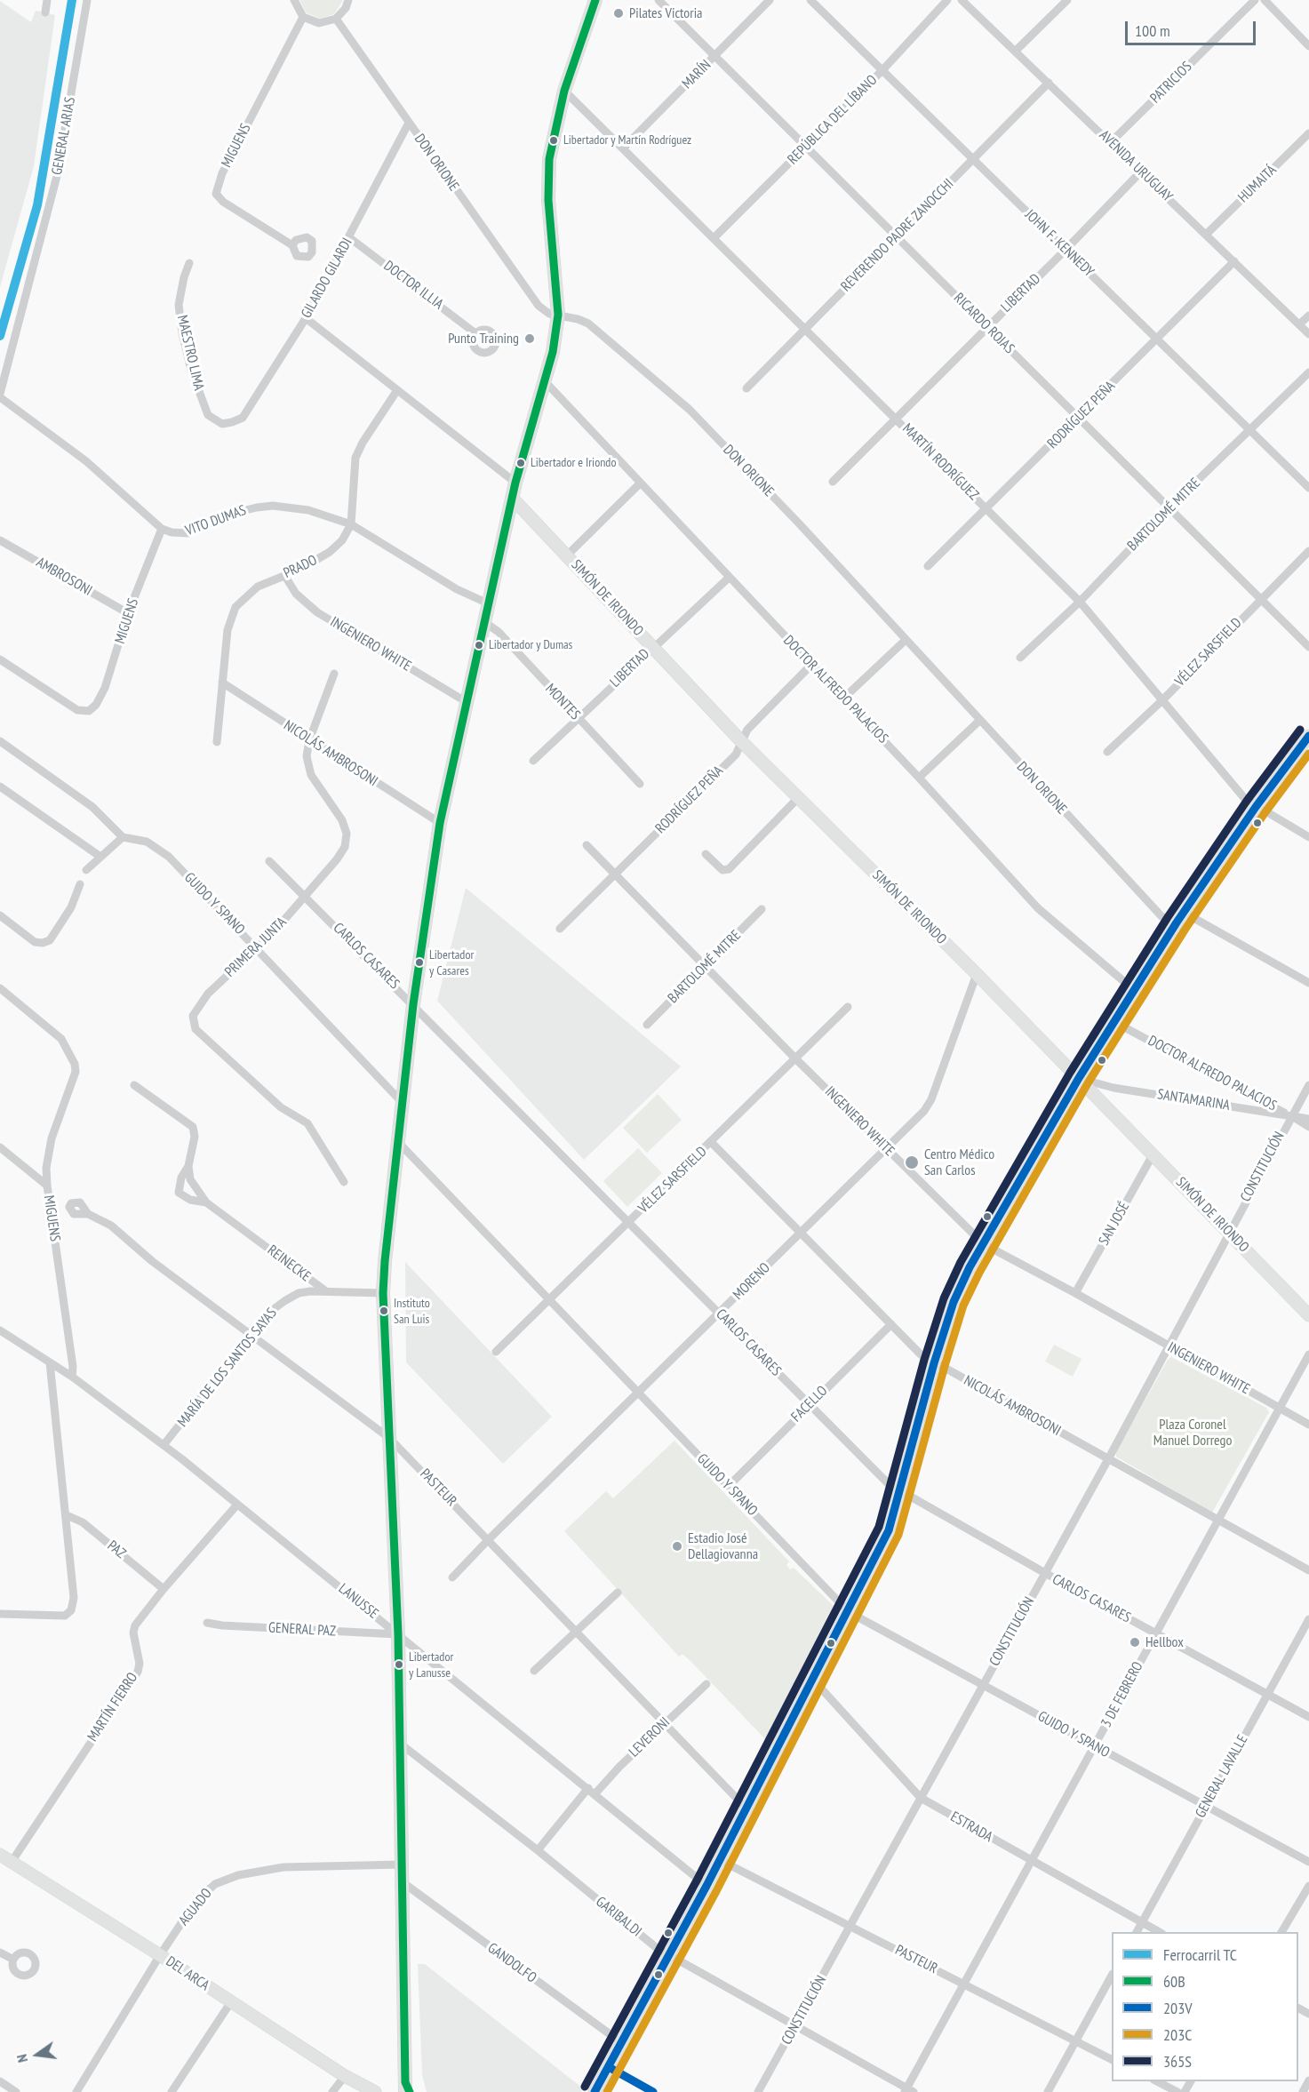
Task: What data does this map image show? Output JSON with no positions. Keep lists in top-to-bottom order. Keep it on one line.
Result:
{"streets":{"street":["MARÍN","PATRICIOS","REPÚBLICA DEL LÍBANO","GENERAL ARIAS","MIGUENS","DON ORIONE","AVENIDA URUGUAY","HUMAITÁ","REVERENDO PADRE ZANOCCHI","JOHN F. KENNEDY","GILARDO GILARDI","DOCTOR ILLIA","LIBERTAD","RICARDO ROJAS","MAESTRO LIMA","RODRÍGUEZ PEÑA","MARTÍN RODRÍGUEZ","BARTOLOMÉ MITRE","VITO DUMAS","PRADO","AMBROSONI","SIMÓN DE IRIONDO","INGENIERO WHITE","VÉLEZ SARSFIELD","DOCTOR ALFREDO PALACIOS","MONTES","NICOLÁS AMBROSONI","GUIDO Y SPANO","PRIMERA JUNTA","CARLOS CASARES","SANTAMARINA","CONSTITUCIÓN","SAN JOSÉ","REINECKE","MORENO","MARÍA DE LOS SANTOS SAYAS","FACELLO","PASTEUR","PAZ","LANUSSE","GENERAL PAZ","3 DE FEBRERO","MARTÍN FIERRO","LEVERONI","GENERAL LAVALLE","ESTRADA","AGUADO","GARIBALDI","GANDOLFO","DEL ARCA"]},"crossings":[["MARÍN","RICARDO ROJAS"],["MARÍN","MARTÍN RODRÍGUEZ"],["PATRICIOS","AVENIDA URUGUAY"],["REPÚBLICA DEL LÍBANO","JOHN F. KENNEDY"],["REPÚBLICA DEL LÍBANO","RICARDO ROJAS"],["REPÚBLICA DEL LÍBANO","MARTÍN RODRÍGUEZ"],["MIGUENS","VITO DUMAS"],["MIGUENS","AMBROSONI"],["MIGUENS","LANUSSE"],["DON ORIONE","GILARDO GILARDI"],["AVENIDA URUGUAY","HUMAITÁ"],["AVENIDA URUGUAY","REVERENDO PADRE ZANOCCHI"],["AVENIDA URUGUAY","LIBERTAD"],["AVENIDA URUGUAY","RODRÍGUEZ PEÑA"],["REVERENDO PADRE ZANOCCHI","JOHN F. KENNEDY"],["REVERENDO PADRE ZANOCCHI","RICARDO ROJAS"],["REVERENDO PADRE ZANOCCHI","MARTÍN RODRÍGUEZ"],["JOHN F. KENNEDY","LIBERTAD"],["JOHN F. KENNEDY","RODRÍGUEZ PEÑA"],["JOHN F. KENNEDY","BARTOLOMÉ MITRE"],["GILARDO GILARDI","DOCTOR ILLIA"],["GILARDO GILARDI","MAESTRO LIMA"],["LIBERTAD","RICARDO ROJAS"],["LIBERTAD","MARTÍN RODRÍGUEZ"],["LIBERTAD","SIMÓN DE IRIONDO"],["LIBERTAD","DOCTOR ALFREDO PALACIOS"],["LIBERTAD","MONTES"],["RICARDO ROJAS","RODRÍGUEZ PEÑA"],["RICARDO ROJAS","BARTOLOMÉ MITRE"],["RICARDO ROJAS","VÉLEZ SARSFIELD"],["RODRÍGUEZ PEÑA","MARTÍN RODRÍGUEZ"],["RODRÍGUEZ PEÑA","SIMÓN DE IRIONDO"],["RODRÍGUEZ PEÑA","INGENIERO WHITE"],["RODRÍGUEZ PEÑA","DOCTOR ALFREDO PALACIOS"],["MARTÍN RODRÍGUEZ","BARTOLOMÉ MITRE"],["MARTÍN RODRÍGUEZ","VÉLEZ SARSFIELD"],["BARTOLOMÉ MITRE","INGENIERO WHITE"],["VITO DUMAS","PRADO"],["PRADO","INGENIERO WHITE"],["PRADO","NICOLÁS AMBROSONI"],["SIMÓN DE IRIONDO","SANTAMARINA"],["SIMÓN DE IRIONDO","CONSTITUCIÓN"],["SIMÓN DE IRIONDO","SAN JOSÉ"],["SIMÓN DE IRIONDO","MORENO"],["INGENIERO WHITE","VÉLEZ SARSFIELD"],["INGENIERO WHITE","CONSTITUCIÓN"],["INGENIERO WHITE","SAN JOSÉ"],["INGENIERO WHITE","MORENO"],["INGENIERO WHITE","3 DE FEBRERO"],["VÉLEZ SARSFIELD","NICOLÁS AMBROSONI"],["VÉLEZ SARSFIELD","GUIDO Y SPANO"],["VÉLEZ SARSFIELD","CARLOS CASARES"],["DOCTOR ALFREDO PALACIOS","SANTAMARINA"],["DOCTOR ALFREDO PALACIOS","CONSTITUCIÓN"],["NICOLÁS AMBROSONI","PRIMERA JUNTA"],["NICOLÁS AMBROSONI","CONSTITUCIÓN"],["NICOLÁS AMBROSONI","MORENO"],["NICOLÁS AMBROSONI","FACELLO"],["NICOLÁS AMBROSONI","3 DE FEBRERO"],["GUIDO Y SPANO","PRIMERA JUNTA"],["GUIDO Y SPANO","CONSTITUCIÓN"],["GUIDO Y SPANO","MORENO"],["GUIDO Y SPANO","FACELLO"],["GUIDO Y SPANO","3 DE FEBRERO"],["GUIDO Y SPANO","GENERAL LAVALLE"],["PRIMERA JUNTA","CARLOS CASARES"],["CARLOS CASARES","CONSTITUCIÓN"],["CARLOS CASARES","MORENO"],["CARLOS CASARES","FACELLO"],["CARLOS CASARES","3 DE FEBRERO"],["CARLOS CASARES","GENERAL LAVALLE"],["SANTAMARINA","CONSTITUCIÓN"],["CONSTITUCIÓN","PASTEUR"],["CONSTITUCIÓN","ESTRADA"],["CONSTITUCIÓN","GARIBALDI"],["REINECKE","MARÍA DE LOS SANTOS SAYAS"],["MORENO","PASTEUR"],["MARÍA DE LOS SANTOS SAYAS","PASTEUR"],["MARÍA DE LOS SANTOS SAYAS","LANUSSE"],["PASTEUR","3 DE FEBRERO"],["PASTEUR","LEVERONI"],["PAZ","MARTÍN FIERRO"],["LANUSSE","GENERAL PAZ"],["LANUSSE","MARTÍN FIERRO"],["LANUSSE","LEVERONI"],["3 DE FEBRERO","ESTRADA"],["3 DE FEBRERO","GARIBALDI"],["MARTÍN FIERRO","DEL ARCA"],["LEVERONI","GARIBALDI"],["GENERAL LAVALLE","ESTRADA"],["AGUADO","DEL ARCA"]],"parks":["Plaza Coronel Manuel Dorrego"],"places":["Pilates Victoria","Libertador y Martín Rodríguez","Punto Training","Libertador e Iriondo","Libertador y Dumas","Libertador y Casares","Centro Médico San Carlos","Instituto San Luis","Estadio José Dellagiovanna","Hellbox","Libertador y Lanusse"],"lines":["rail line TC","transit line 60B","transit line 365S","transit line 203V","transit line 203C"],"legend":["Ferrocarril TC","60B","203V","203C","365S"],"scale_bar":"100 m","north":"left"}
